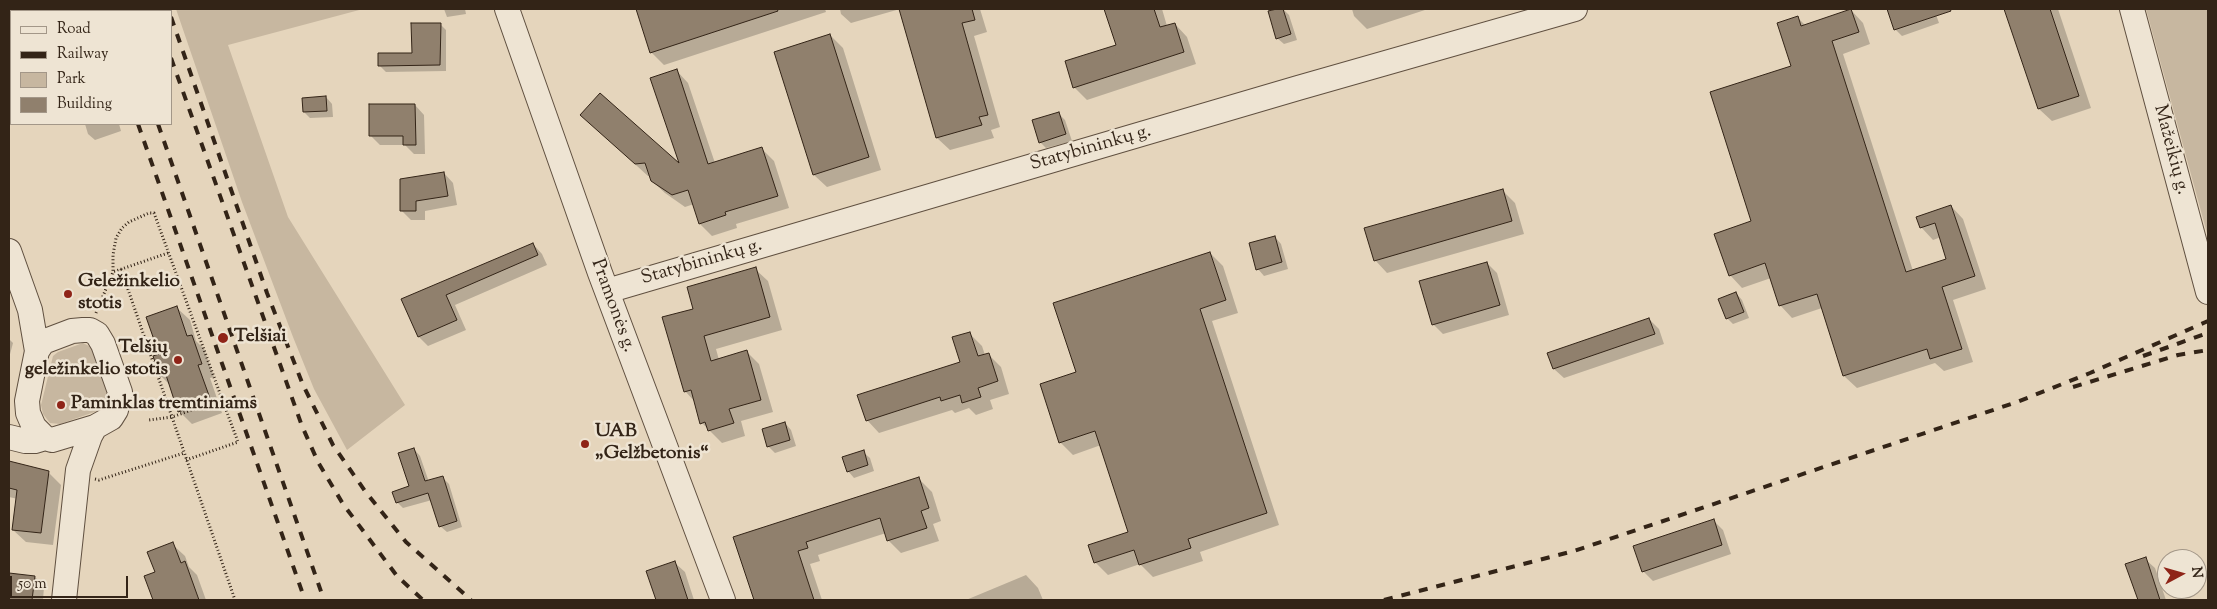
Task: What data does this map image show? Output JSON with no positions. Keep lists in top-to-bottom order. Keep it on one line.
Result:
{"streets":{"street":["Statybininkų g.","Mažeikių g.","Pramonės g."]},"crossings":[["Statybininkų g.","Pramonės g."]],"places":["Geležinkelio stotis","Telšiai","Telšių geležinkelio stotis","Paminklas tremtiniams","UAB „Gelžbetonis“"],"legend":["Road","Railway","Park","Building"],"scale_bar":"50 m","north":"right"}
